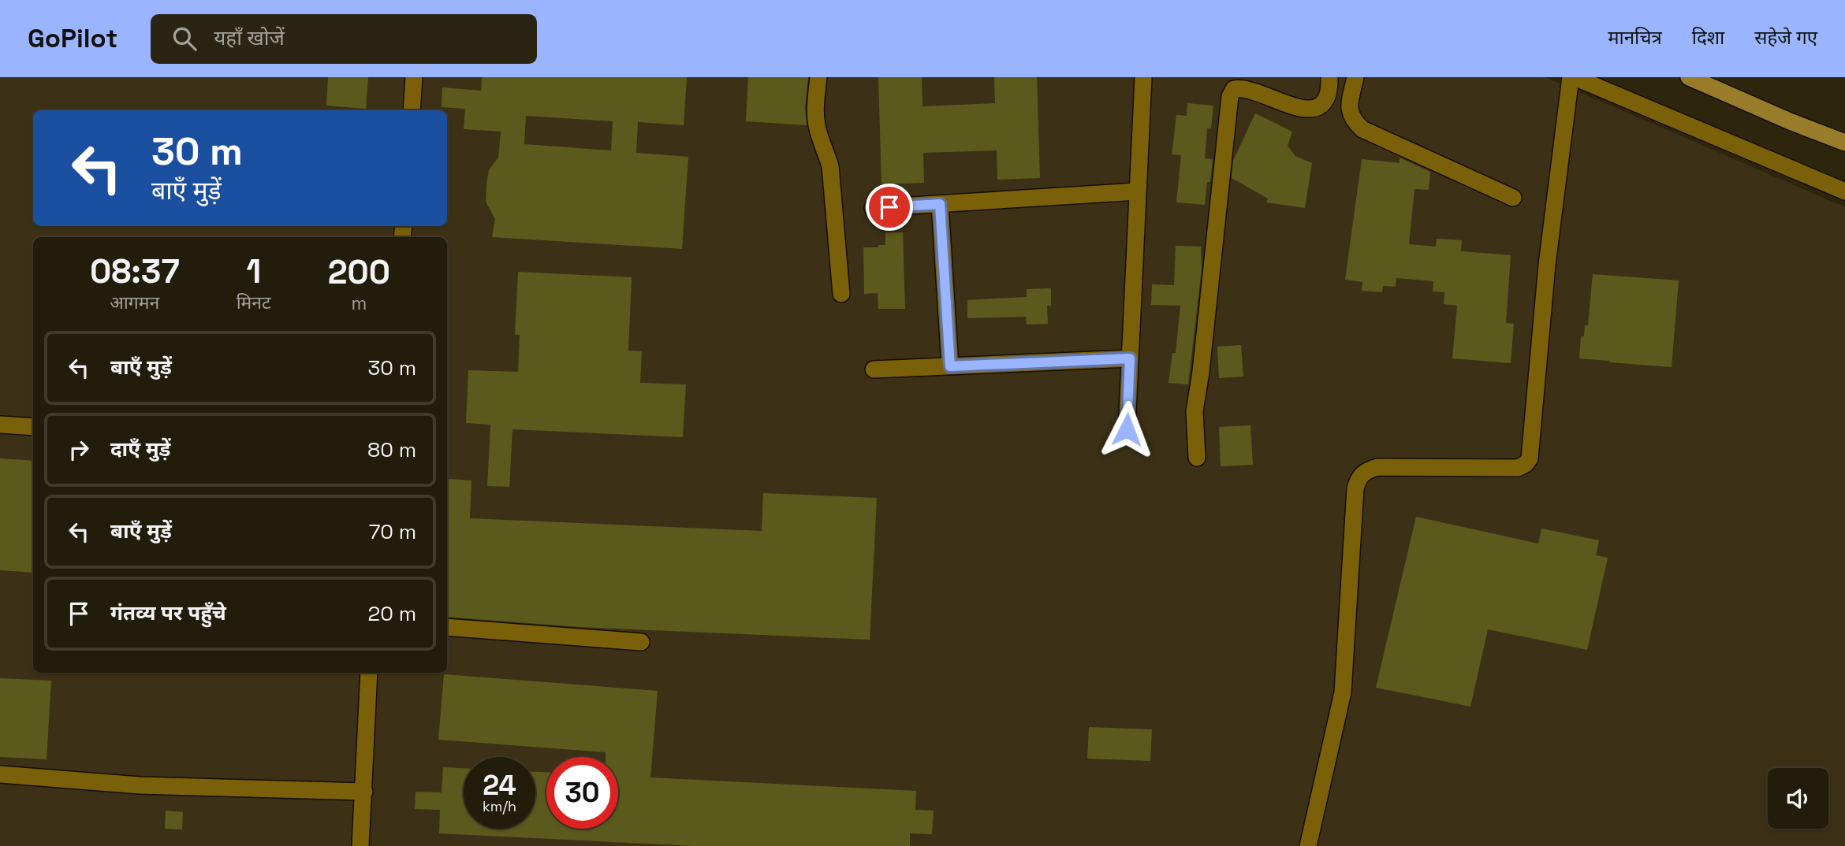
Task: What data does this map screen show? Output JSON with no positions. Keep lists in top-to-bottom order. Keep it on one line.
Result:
{"page":{"header":"GoPilot","search":"यहाँ खोजें","nav":["मानचित्र","दिशा","सहेजे गए"],"turn":["30 m","बाएँ मुड़ें"],"eta":["08:37","आगमन","1","मिनट","200","m"],"list":[{"name":"बाएँ मुड़ें","value":"30 m"},{"name":"दाएँ मुड़ें","value":"80 m"},{"name":"बाएँ मुड़ें","value":"70 m"},{"name":"गंतव्य पर पहुँचे","value":"20 m"}],"speed":"24 km/h","limit":"30"}}
